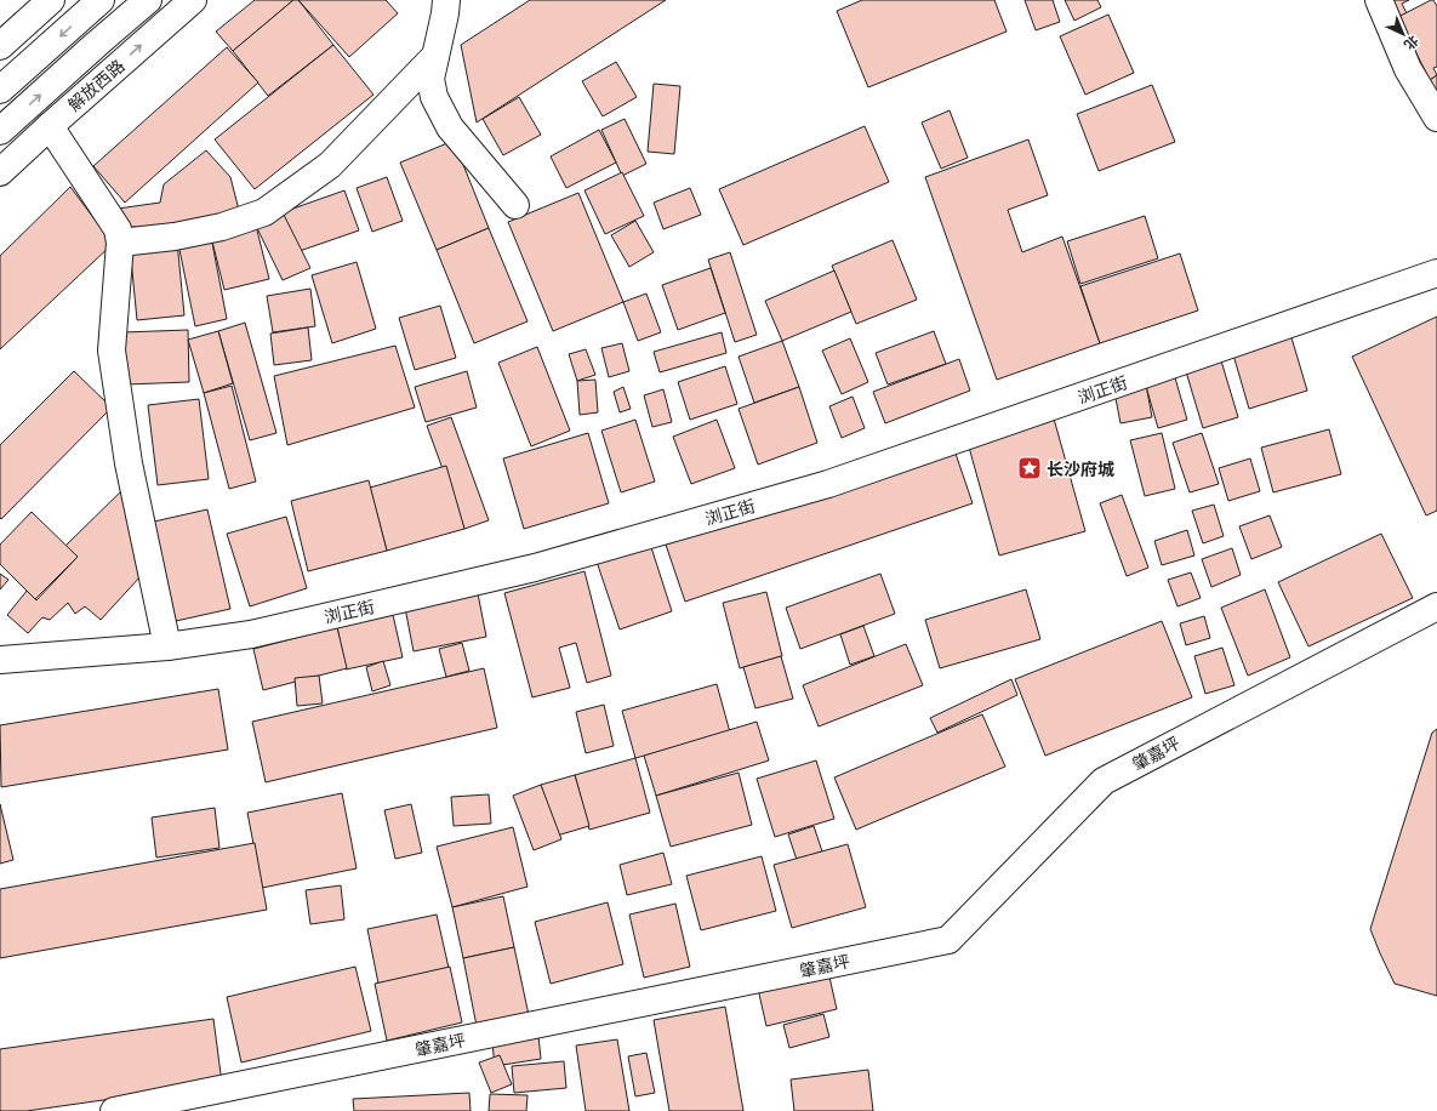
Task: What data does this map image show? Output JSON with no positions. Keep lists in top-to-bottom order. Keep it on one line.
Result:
{"streets":{"street":["解放西路","浏正街","肇嘉坪"]},"places":{"place":["长沙府城"]},"north":"bottom right"}
